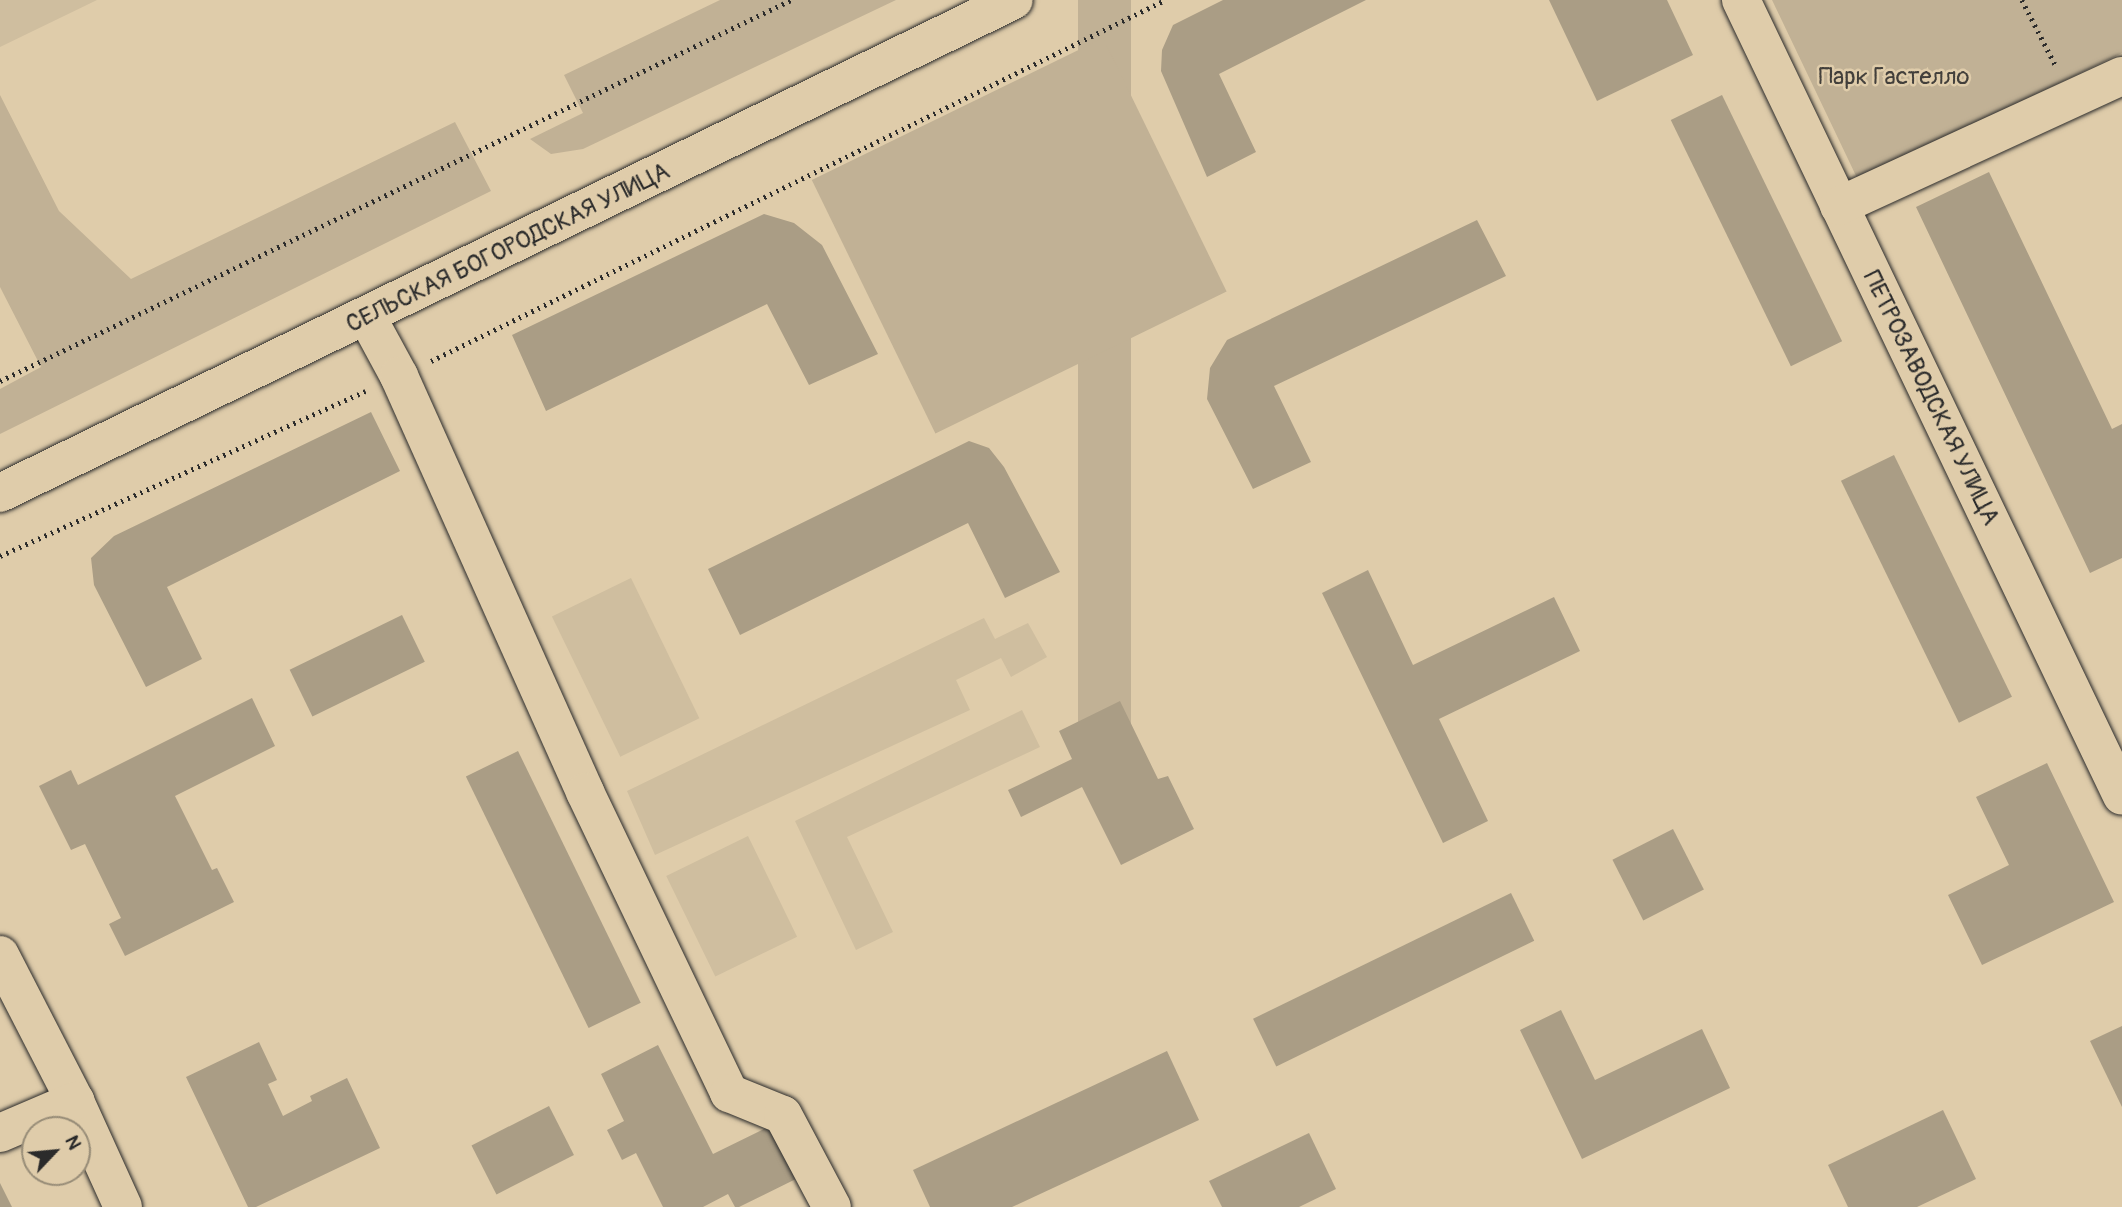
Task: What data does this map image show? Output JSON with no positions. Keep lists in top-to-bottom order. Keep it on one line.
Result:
{"streets":{"main road":["СЕЛЬСКАЯ БОГОРОДСКАЯ УЛИЦА","ПЕТРОЗАВОДСКАЯ УЛИЦА"]},"parks":["Парк Гастелло"],"north":"top right"}
